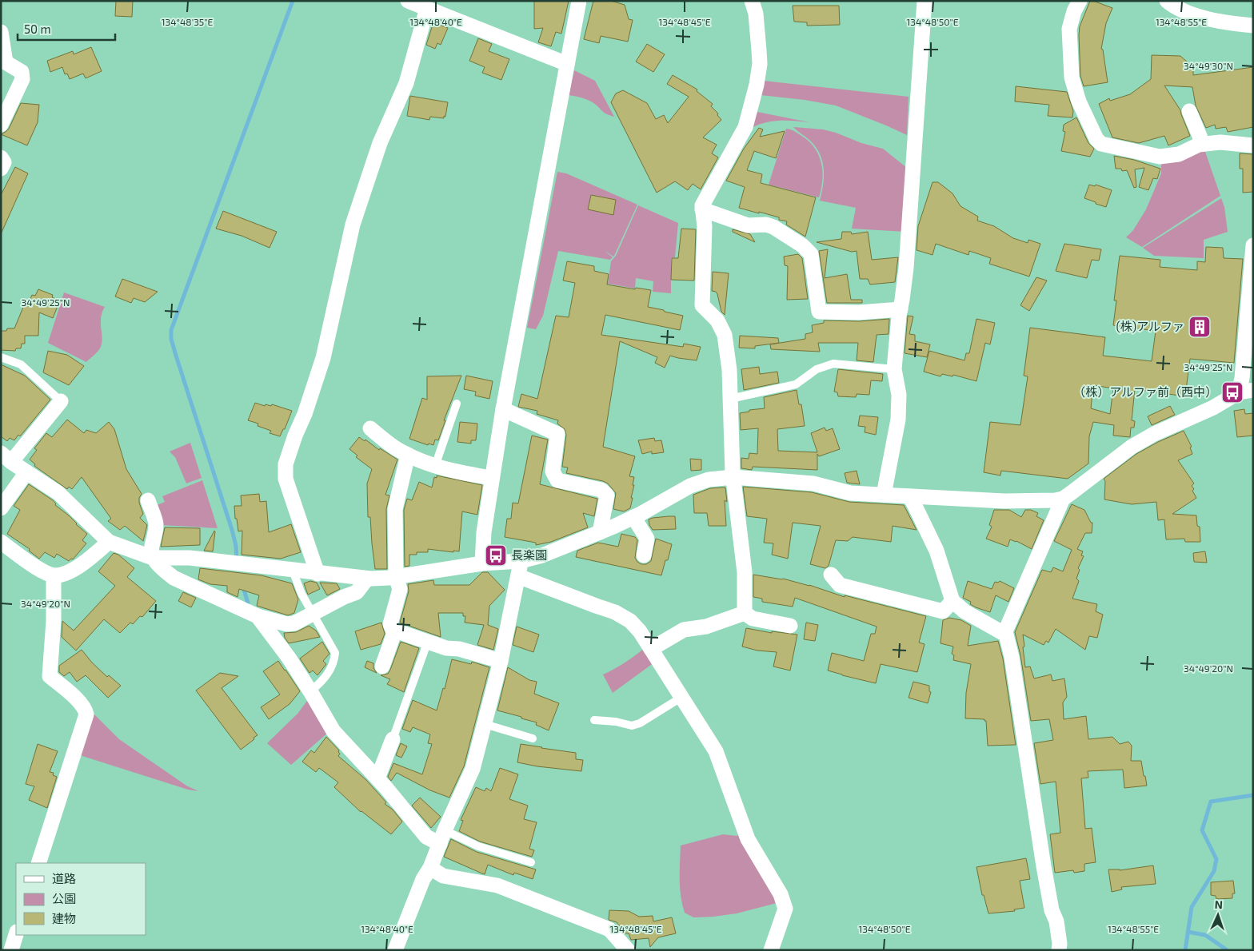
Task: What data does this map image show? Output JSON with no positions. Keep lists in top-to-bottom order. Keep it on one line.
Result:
{"places":{"building":["(株)アルファ"],"bus stop":["（株）アルファ前（西中）","長楽園"]},"legend":["道路","公園","建物"],"scale_bar":"50 m","north":"top","coordinates":["134°48'35\"E","134°48'40\"E","134°48'45\"E","134°48'50\"E","134°48'55\"E","34°49'30\"N","34°49'25\"N","34°49'20\"N"]}
